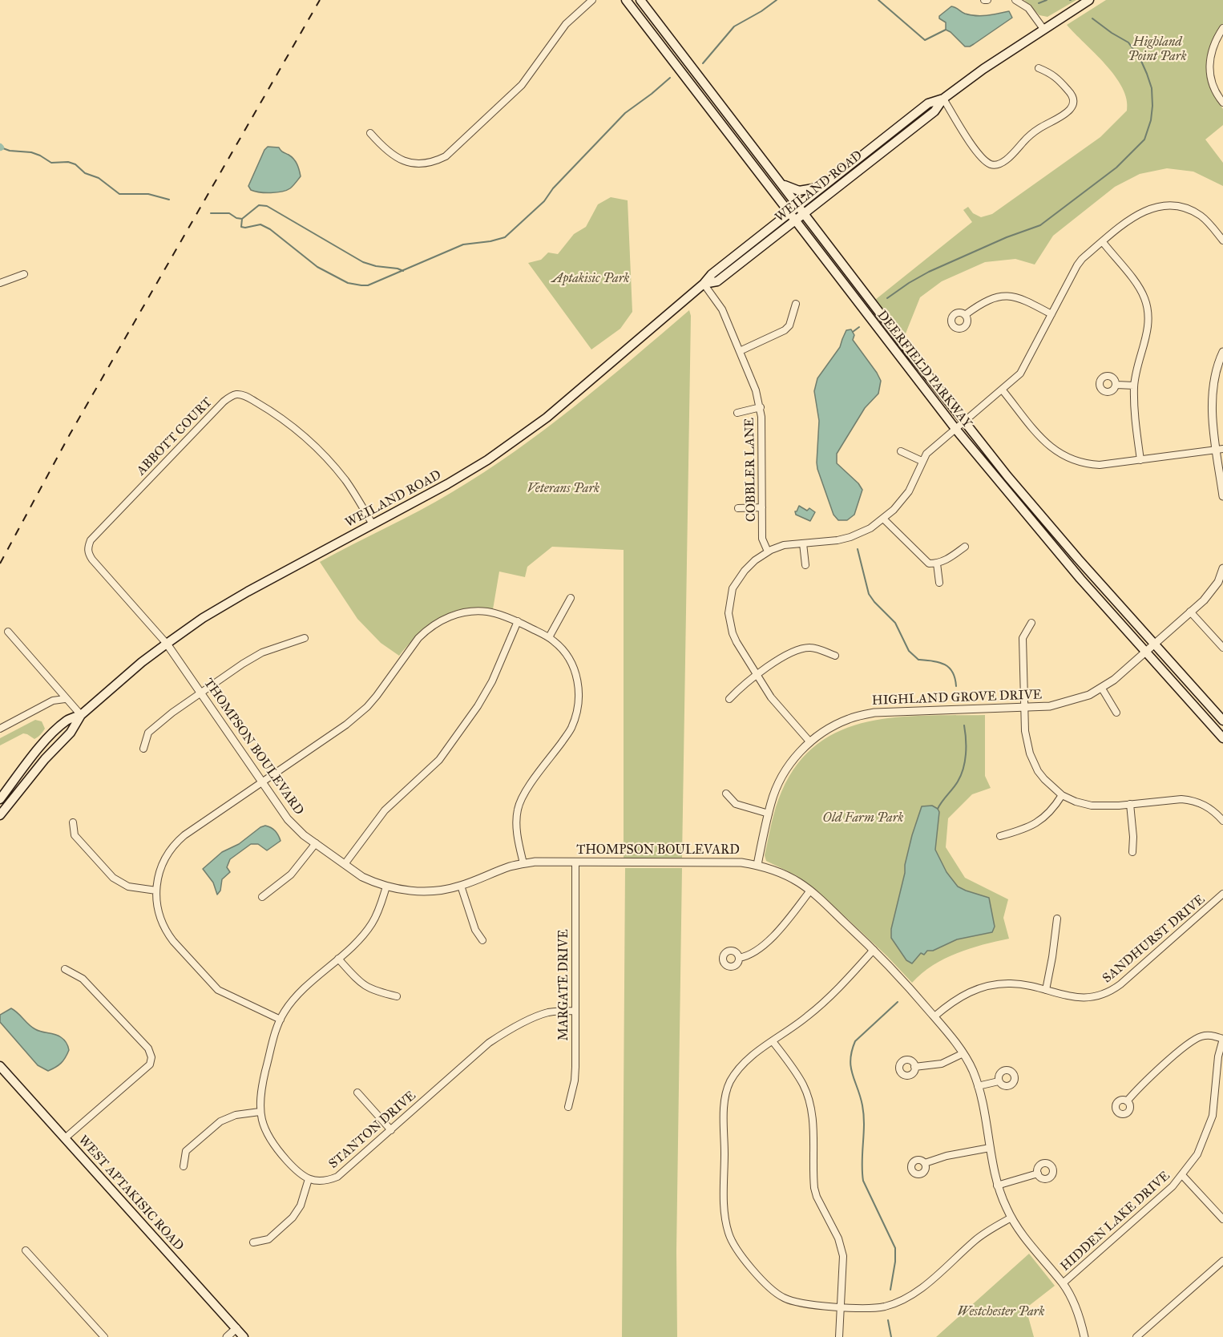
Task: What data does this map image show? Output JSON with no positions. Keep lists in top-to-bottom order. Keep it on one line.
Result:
{"streets":{"main road":["WEILAND ROAD","DEERFIELD PARKWAY","WEST APTAKISIC ROAD"],"street":["ABBOTT COURT","COBBLER LANE","HIGHLAND GROVE DRIVE","THOMPSON BOULEVARD","SANDHURST DRIVE","MARGATE DRIVE","STANTON DRIVE","HIDDEN LAKE DRIVE"]},"crossings":[["WEILAND ROAD","DEERFIELD PARKWAY"],["WEILAND ROAD","ABBOTT COURT"],["WEILAND ROAD","COBBLER LANE"],["WEILAND ROAD","THOMPSON BOULEVARD"],["DEERFIELD PARKWAY","HIGHLAND GROVE DRIVE"],["ABBOTT COURT","THOMPSON BOULEVARD"],["HIGHLAND GROVE DRIVE","THOMPSON BOULEVARD"],["THOMPSON BOULEVARD","SANDHURST DRIVE"],["THOMPSON BOULEVARD","MARGATE DRIVE"],["THOMPSON BOULEVARD","HIDDEN LAKE DRIVE"],["MARGATE DRIVE","STANTON DRIVE"]],"parks":["Highland Point Park","Aptakisic Park","Veterans Park","Old Farm Park","Westchester Park"]}
